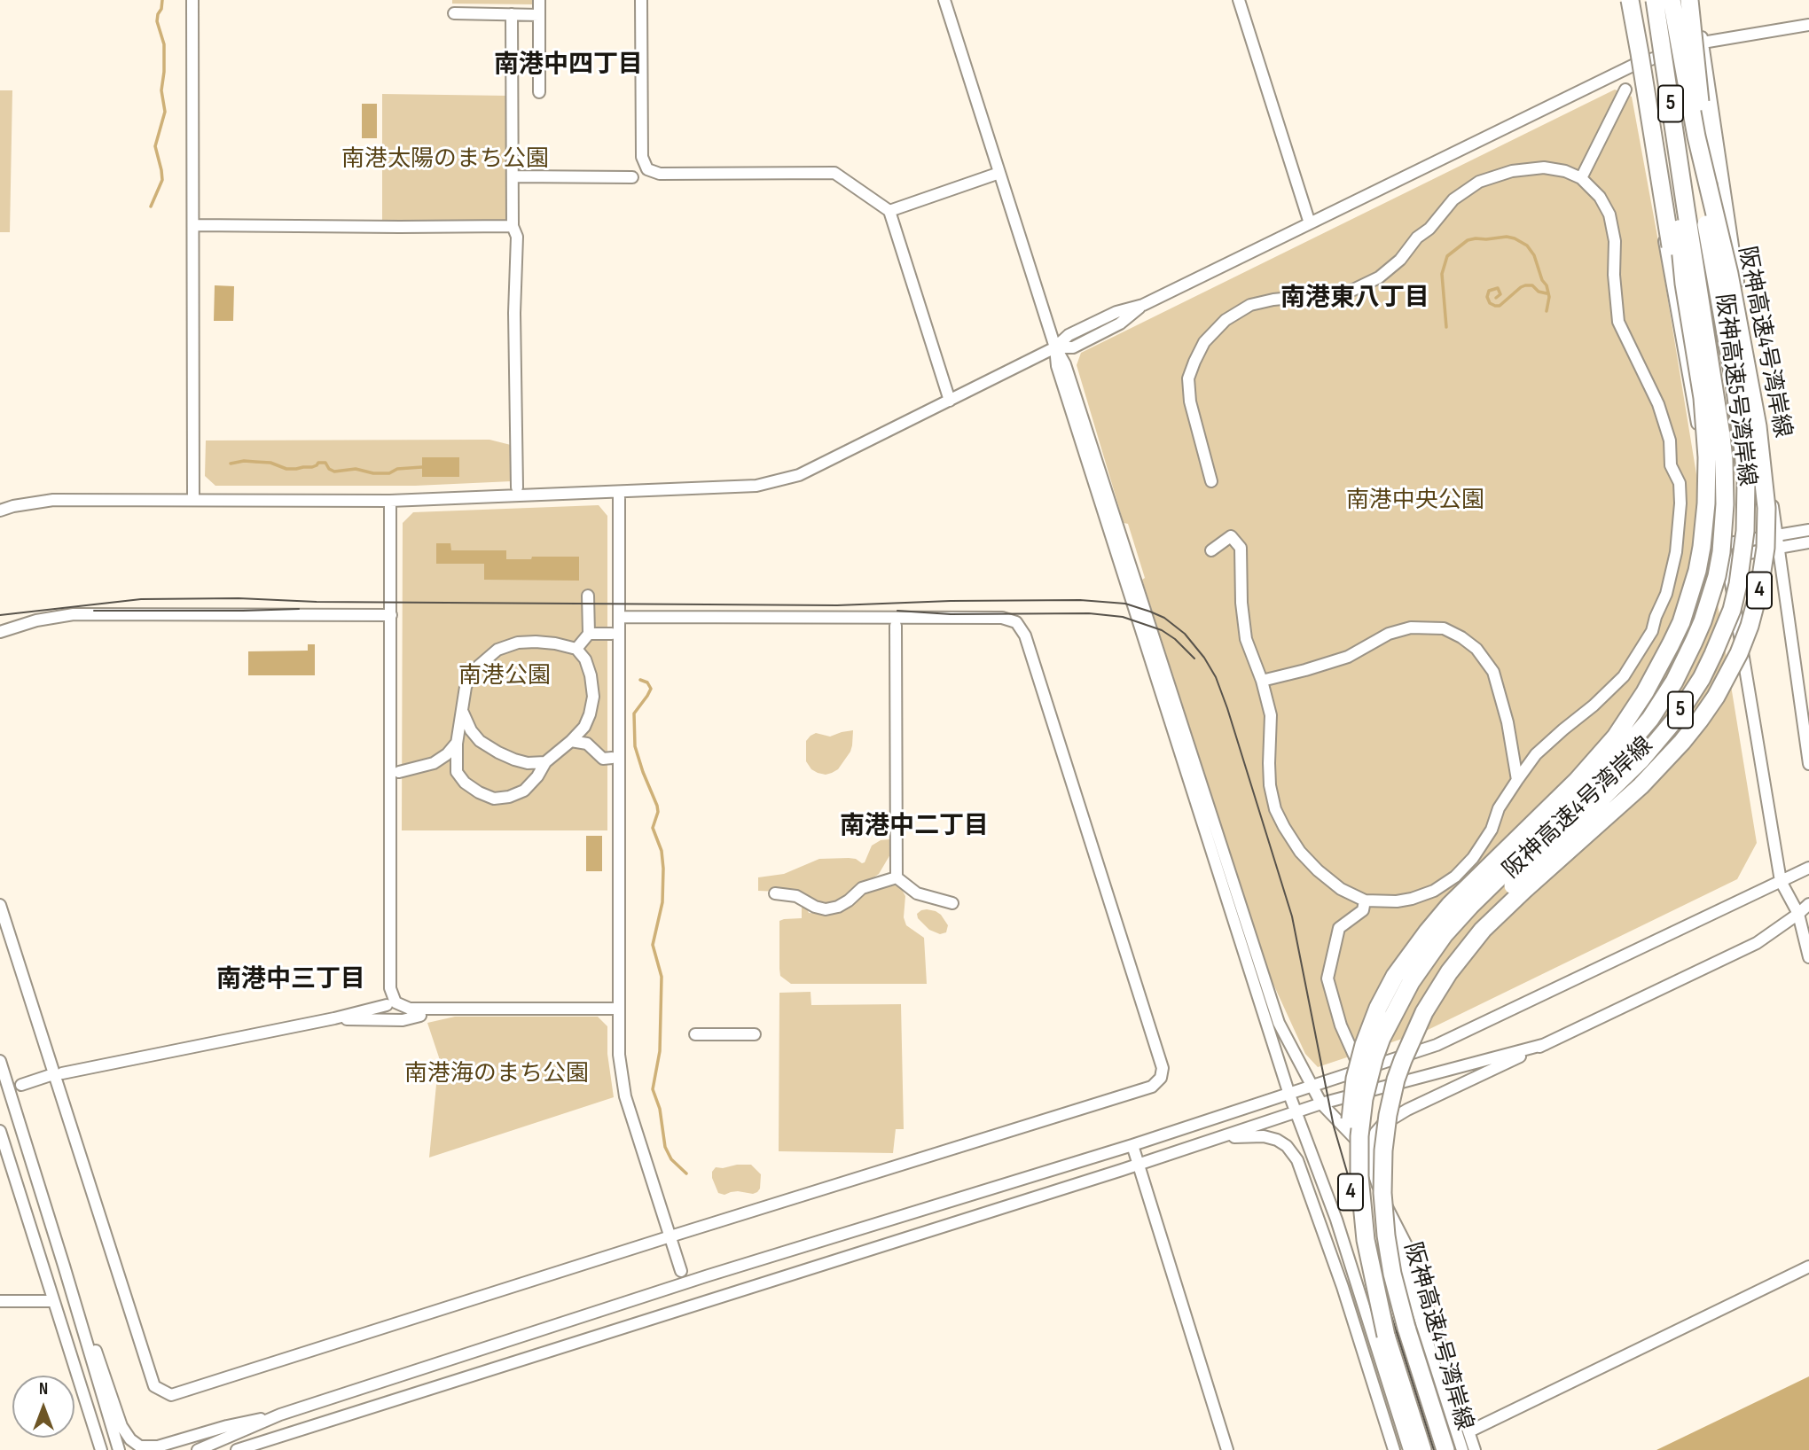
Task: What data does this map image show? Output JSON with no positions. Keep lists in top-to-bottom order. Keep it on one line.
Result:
{"streets":{"highway":["5","阪神高速4号湾岸線","阪神高速5号湾岸線","4"]},"crossings":[["阪神高速4号湾岸線","阪神高速5号湾岸線"]],"districts":["南港中四丁目","南港東八丁目","南港中二丁目","南港中三丁目"],"parks":["南港太陽のまち公園","南港中央公園","南港公園","南港海のまち公園"],"north":"top"}
